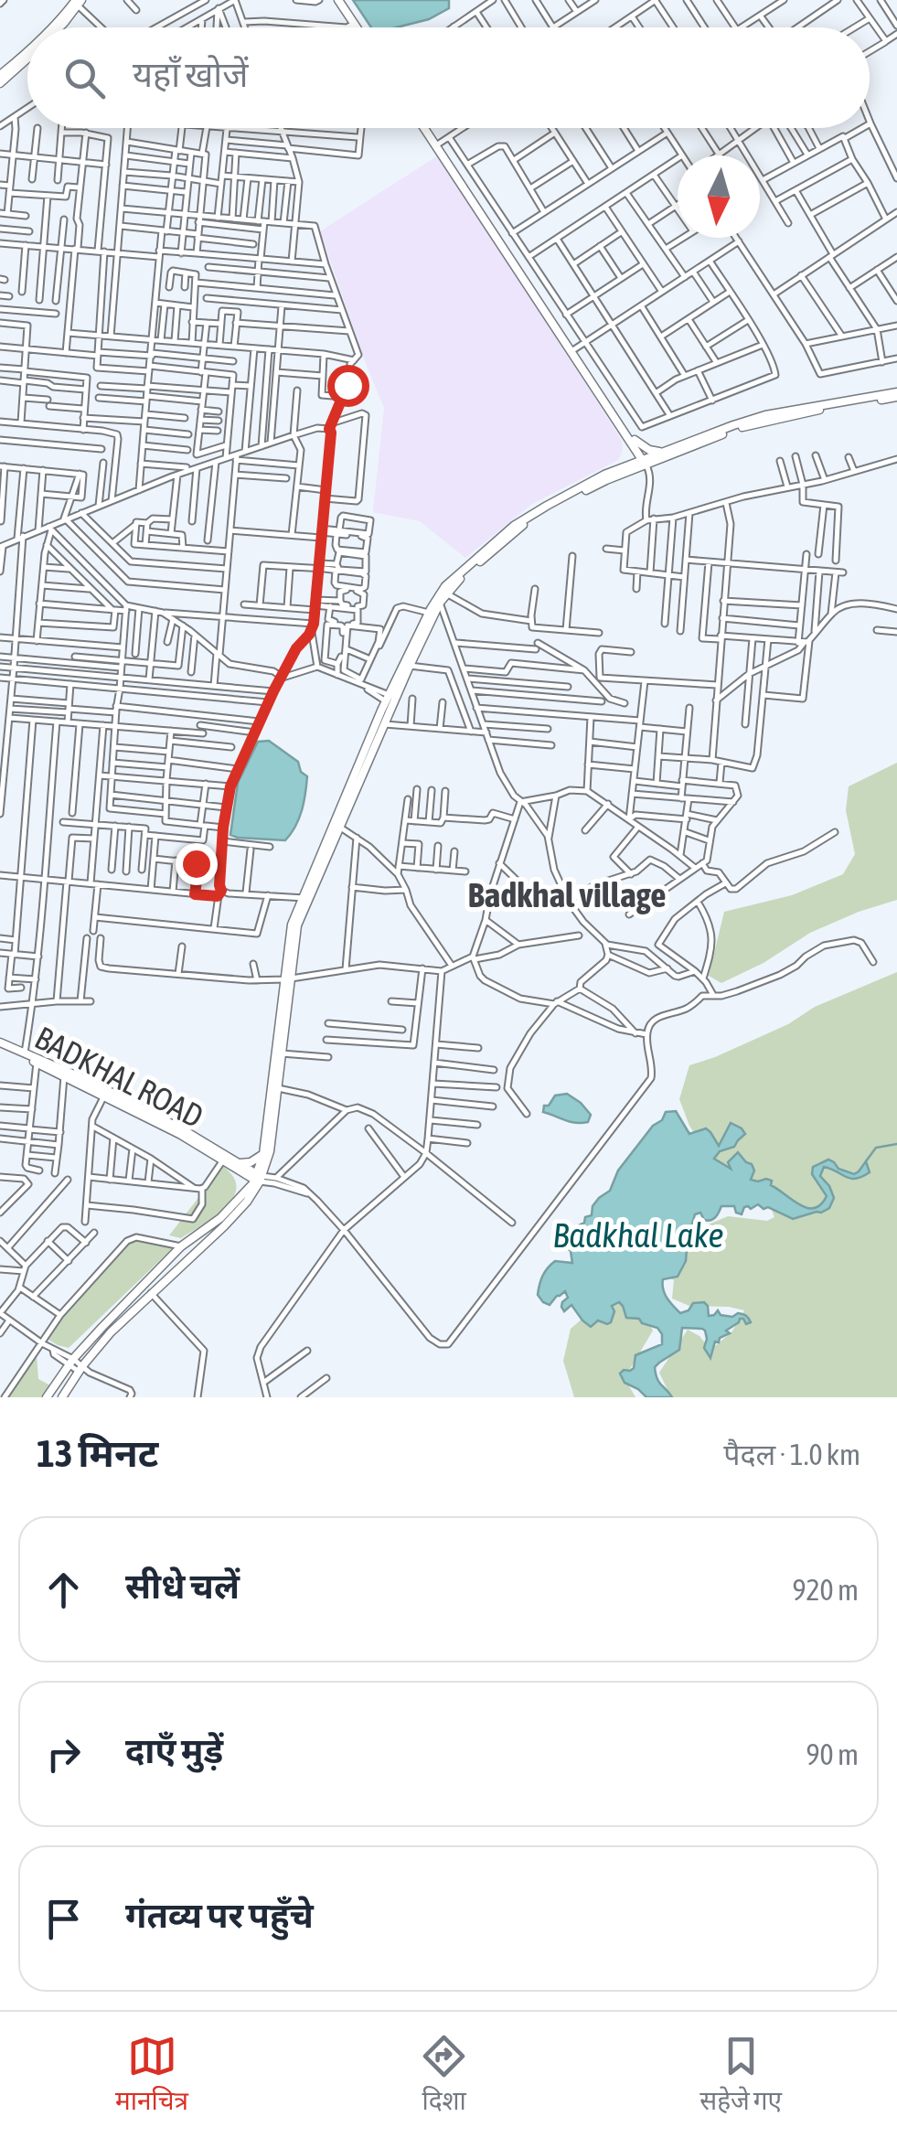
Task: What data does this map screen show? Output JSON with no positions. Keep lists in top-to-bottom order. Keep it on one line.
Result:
{"streets":{"street":["BADKHAL ROAD"]},"districts":["Badkhal village"],"water":["Badkhal Lake"],"north":"bottom","page":{"search":"यहाँ खोजें","heading":["13 मिनट","पैदल · 1.0 km"],"list":[["सीधे चलें","920 m"],["दाएँ मुड़ें","90 m"],"गंतव्य पर पहुँचे"],"nav":["मानचित्र","दिशा","सहेजे गए"]}}
